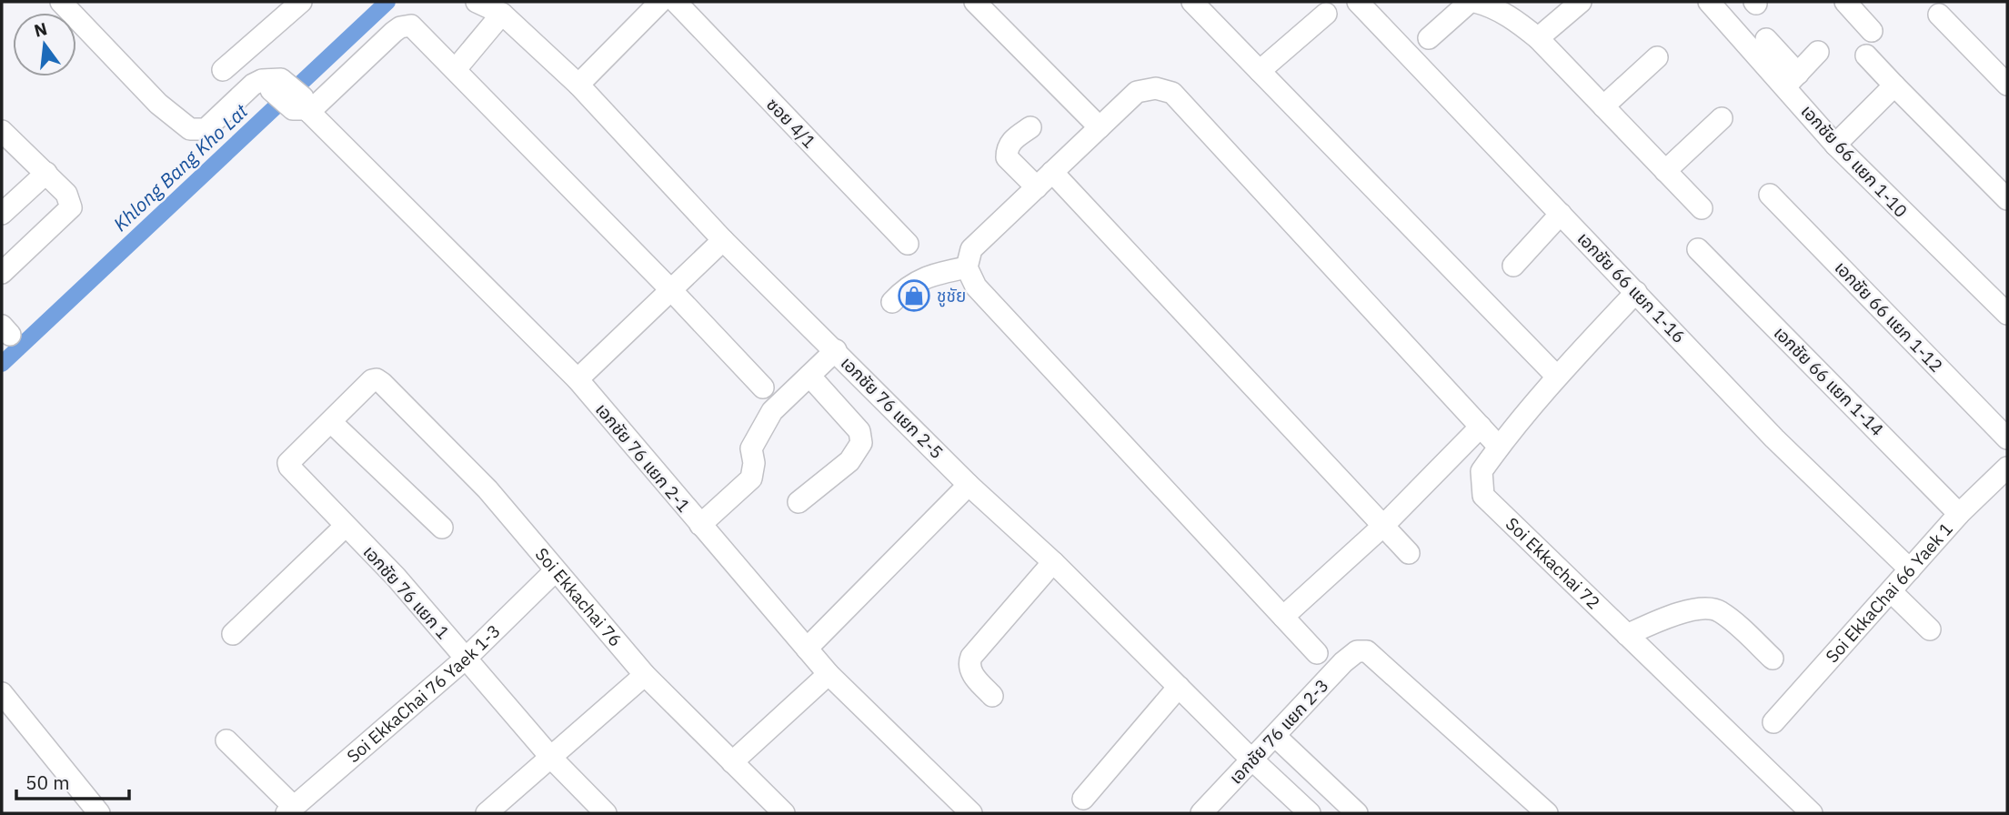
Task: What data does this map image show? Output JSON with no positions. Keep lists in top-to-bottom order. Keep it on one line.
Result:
{"streets":{"street":["ซอย 4/1","เอกชัย 66 แยก 1-10","เอกชัย 66 แยก 1-16","เอกชัย 66 แยก 1-12","เอกชัย 66 แยก 1-14","เอกชัย 76 แยก 2-5","เอกชัย 76 แยก 2-1","Soi Ekkachai 72","เอกชัย 76 แยก 1","Soi EkkaChai 66 Yaek 1","Soi Ekkachai 76","Soi EkkaChai 76 Yaek 1-3","เอกชัย 76 แยก 2-3"]},"crossings":[["เอกชัย 66 แยก 1-16","Soi Ekkachai 72"],["เอกชัย 66 แยก 1-16","Soi EkkaChai 66 Yaek 1"],["เอกชัย 66 แยก 1-14","Soi EkkaChai 66 Yaek 1"],["เอกชัย 76 แยก 2-5","เอกชัย 76 แยก 2-3"],["เอกชัย 76 แยก 1","Soi Ekkachai 76"],["เอกชัย 76 แยก 1","Soi EkkaChai 76 Yaek 1-3"],["Soi Ekkachai 76","Soi EkkaChai 76 Yaek 1-3"]],"water":["Khlong Bang Kho Lat"],"places":{"shop":["ชูชัย"]},"scale_bar":"50 m","north":"top"}
